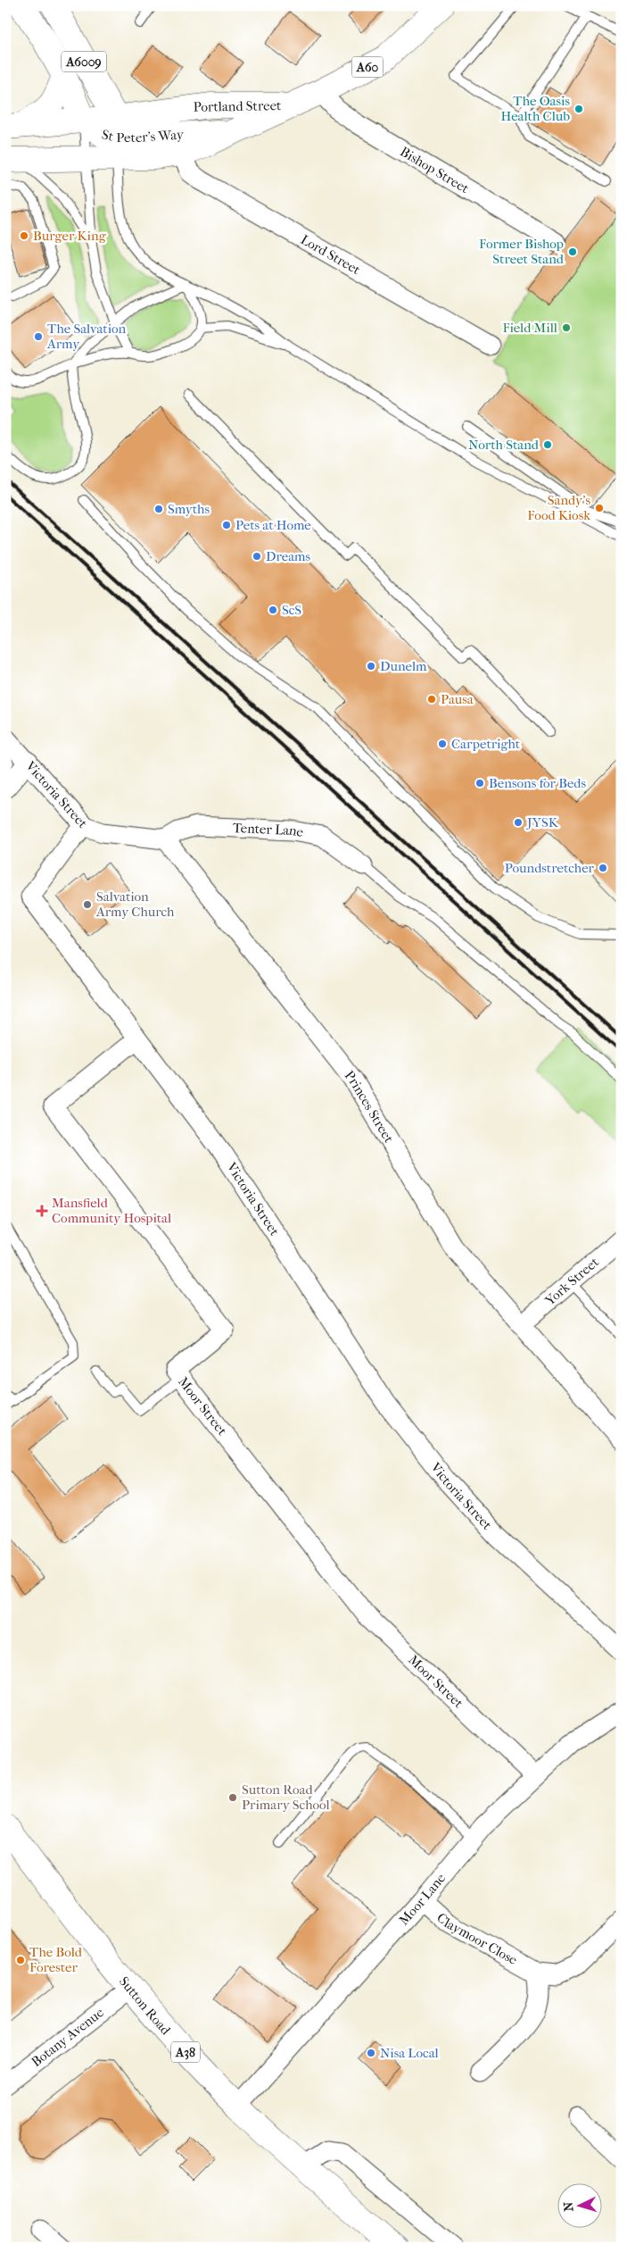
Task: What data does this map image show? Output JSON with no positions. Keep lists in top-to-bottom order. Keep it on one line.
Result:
{"streets":{"highway":["A6009","A60","Portland Street","St Peter's Way","Sutton Road","A38"],"street":["Bishop Street","Lord Street","Victoria Street","Tenter Lane","Princes Street","York Street","Moor Street","Moor Lane","Claymoor Close","Botany Avenue"]},"crossings":[["A6009","A60"],["A6009","St Peter's Way"],["A60","Portland Street"],["A60","St Peter's Way"],["Portland Street","St Peter's Way"],["Portland Street","Bishop Street"],["Portland Street","Lord Street"],["Victoria Street","Moor Street"],["Tenter Lane","Princes Street"],["Princes Street","York Street"],["Moor Street","Moor Lane"],["Moor Lane","Claymoor Close"],["Moor Lane","Sutton Road"],["Sutton Road","Botany Avenue"]],"places":{"other":["The Oasis Health Club","Burger King","Former Bishop Street Stand","Field Mill","The Salvation Army","North Stand","Sandy's Food Kiosk","Smyths","Pets at Home","Dreams","ScS","Dunelm","Pausa","Carpetright","Bensons for Beds","JYSK","Poundstretcher","Salvation Army Church","Sutton Road Primary School","The Bold Forester","Nisa Local"],"health":["Mansfield Community Hospital"]},"north":"left"}
